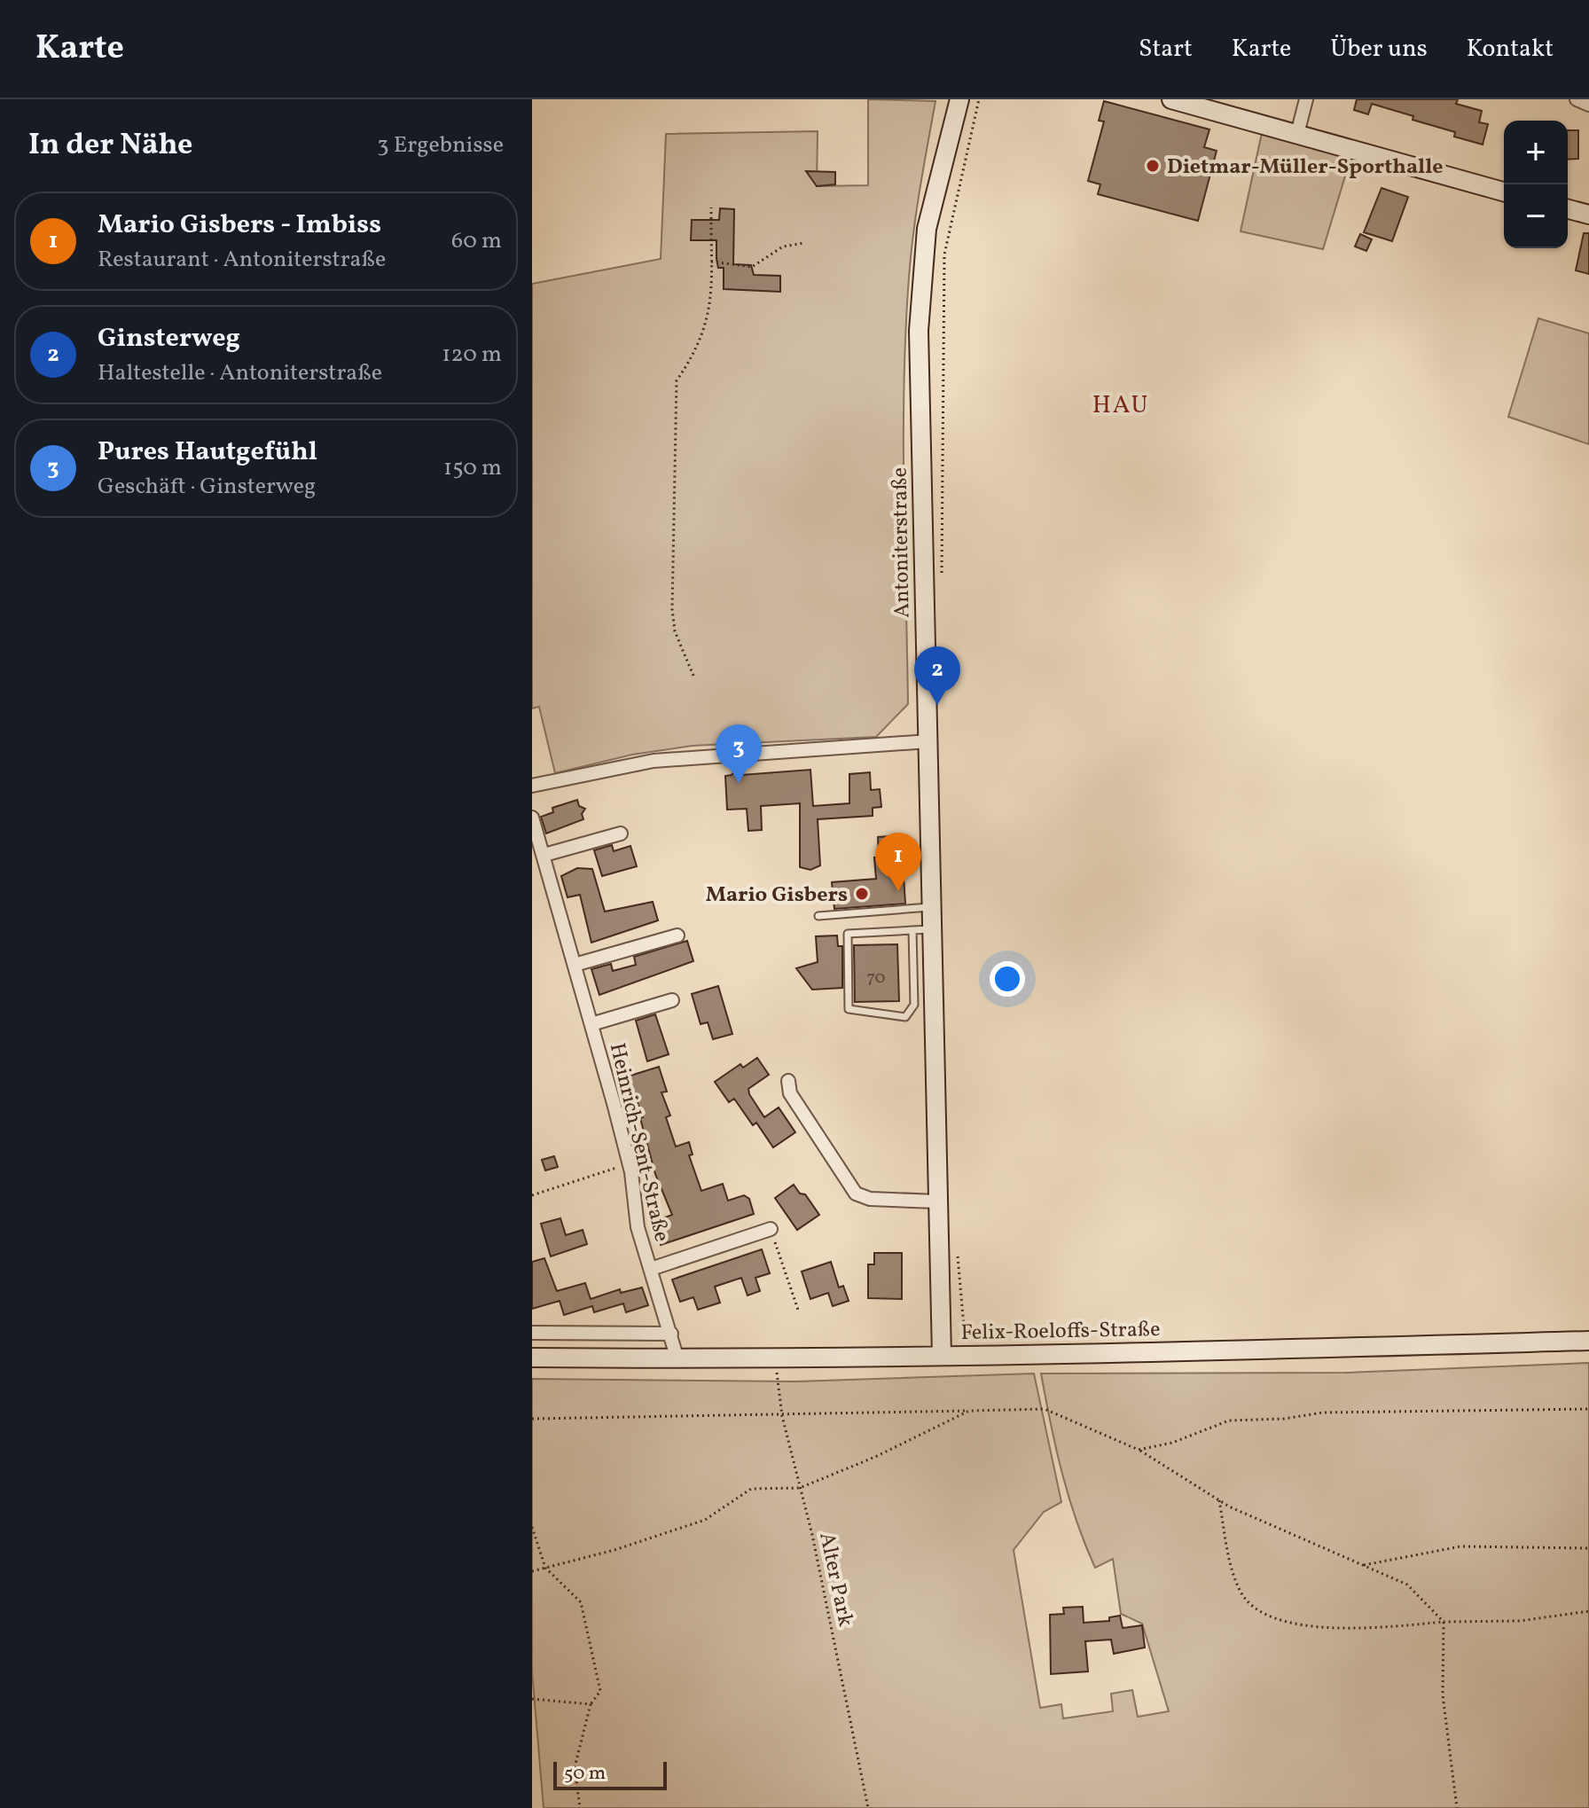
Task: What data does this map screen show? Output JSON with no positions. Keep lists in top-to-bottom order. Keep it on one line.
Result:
{"streets":{"street":["Antoniterstraße","Heinrich-Sent-Straße","Felix-Roeloffs-Straße"],"path":["Alter Park"]},"crossings":[["Antoniterstraße","Felix-Roeloffs-Straße"],["Heinrich-Sent-Straße","Felix-Roeloffs-Straße"],["Felix-Roeloffs-Straße","Alter Park"]],"districts":["HAU"],"places":["Dietmar-Müller-Sporthalle","Mario Gisbers"],"house_numbers":["70"],"scale_bar":"50 m","page":{"header":"Karte","nav":["Start","Karte","Über uns","Kontakt"],"heading":["In der Nähe","3 Ergebnisse"],"map_buttons":["+","−"],"list":[{"mark":"1","name":"Mario Gisbers - Imbiss","note":"Restaurant · Antoniterstraße","value":"60 m"},{"mark":"2","name":"Ginsterweg","note":"Haltestelle · Antoniterstraße","value":"120 m"},{"mark":"3","name":"Pures Hautgefühl","note":"Geschäft · Ginsterweg","value":"150 m"}],"pins":["2","3","1"],"scale":"50 m"}}
